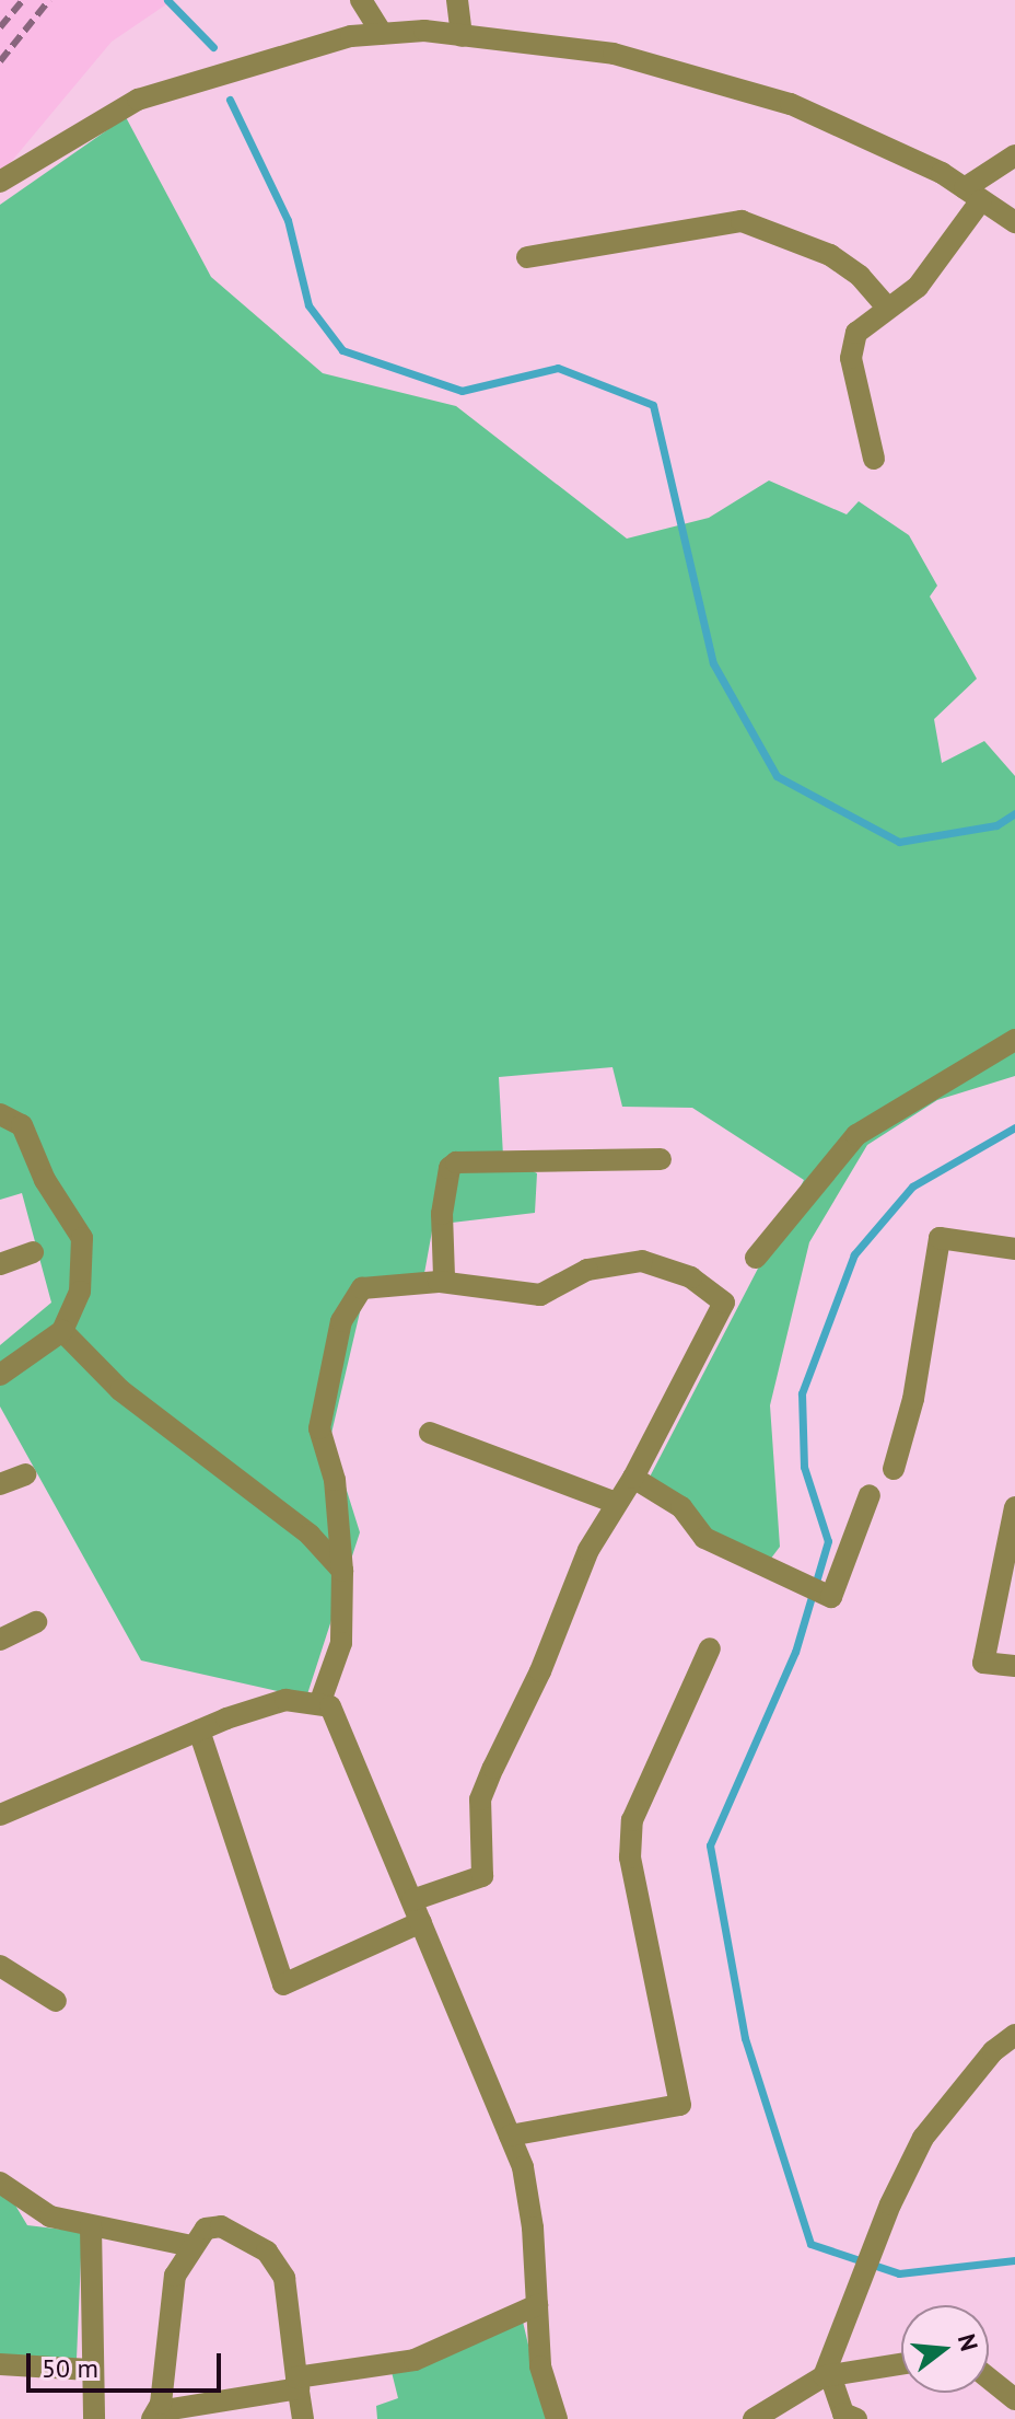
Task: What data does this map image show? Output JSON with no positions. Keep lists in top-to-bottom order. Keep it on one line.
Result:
{"scale_bar":"50 m","north":"right"}
